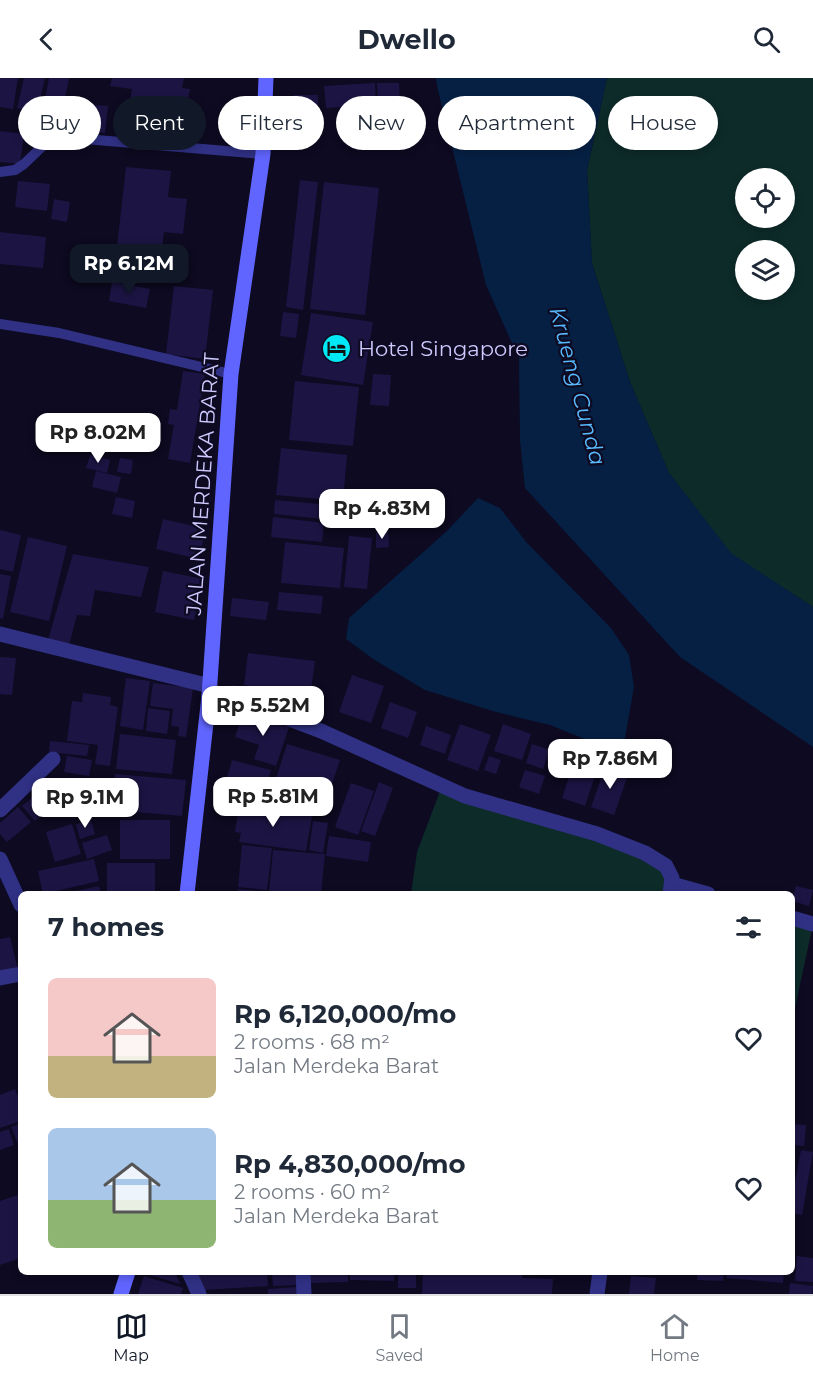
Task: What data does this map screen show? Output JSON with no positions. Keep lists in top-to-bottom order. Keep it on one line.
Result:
{"streets":{"main road":["JALAN MERDEKA BARAT"]},"water":["Krueng Cunda"],"places":{"hotel":["Hotel Singapore"]},"page":{"header":"Dwello","chip":["Buy","Rent","Filters","New","Apartment","House"],"price":["Rp 6.12M","Rp 8.02M","Rp 4.83M","Rp 5.52M","Rp 7.86M","Rp 5.81M","Rp 9.1M"],"heading":"7 homes","list":[{"name":"Rp 6,120,000/mo","note":"2 rooms · 68 m² · Jalan Merdeka Barat"},{"name":"Rp 4,830,000/mo","note":"2 rooms · 60 m² · Jalan Merdeka Barat"}],"tabs":["Map","Saved","Home"]}}
